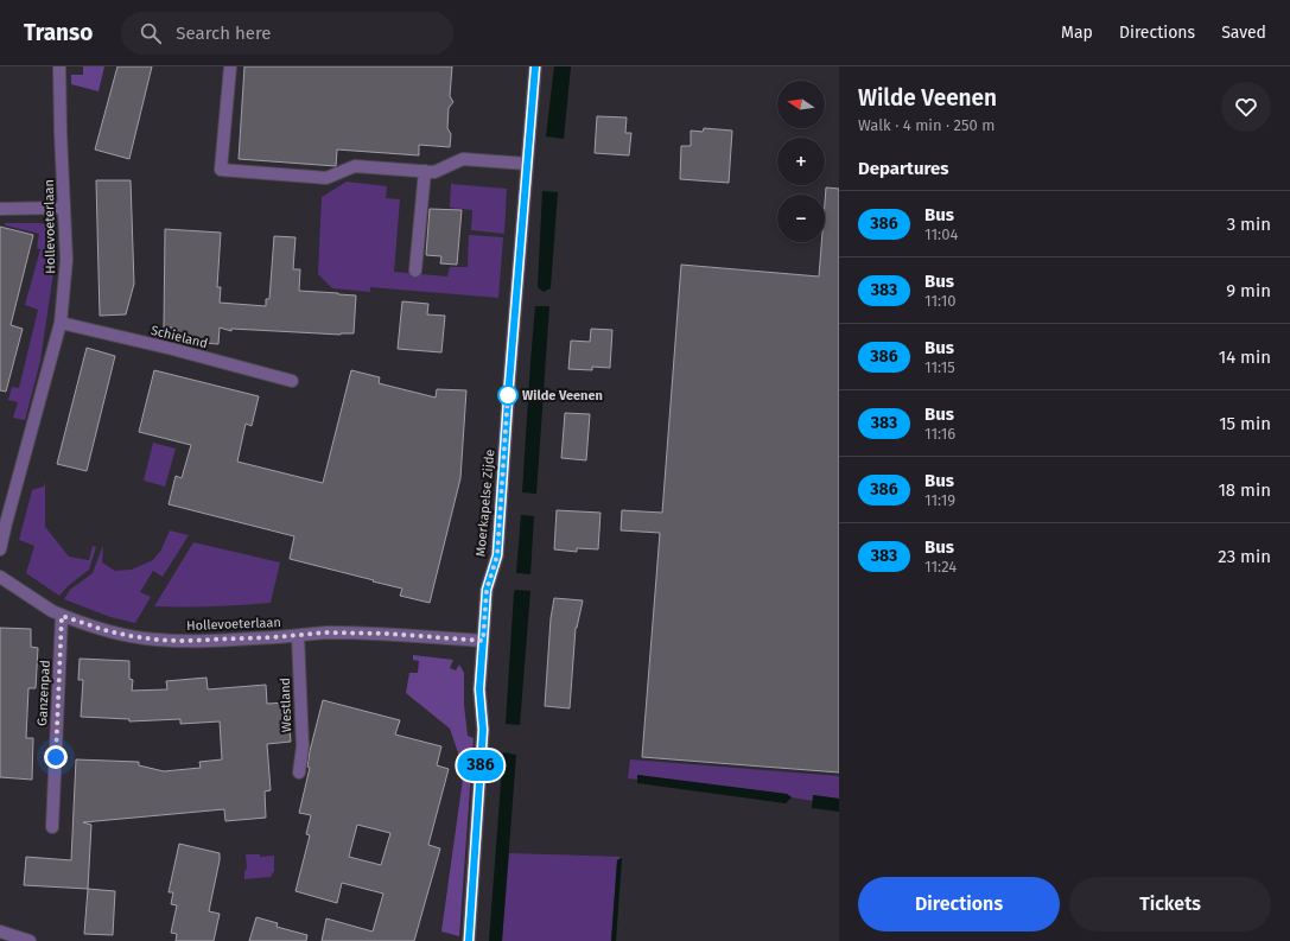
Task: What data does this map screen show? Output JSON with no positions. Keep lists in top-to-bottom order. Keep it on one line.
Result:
{"streets":{"street":["Hollevoeterlaan","Schieland","Moerkapelse Zijde","Ganzenpad","Westland"]},"crossings":[["Hollevoeterlaan","Schieland"],["Hollevoeterlaan","Moerkapelse Zijde"],["Hollevoeterlaan","Ganzenpad"],["Hollevoeterlaan","Westland"]],"places":["Wilde Veenen"],"lines":["bus line 386"],"north":"left","page":{"header":"Transo","search":"Search here","nav":["Map","Directions","Saved"],"on_map":"386","heading":[["Wilde Veenen","Walk · 4 min · 250 m"],"Departures"],"map_buttons":["+","−"],"list":[{"mark":"386","name":"Bus","note":"11:04","value":"3 min"},{"mark":"383","name":"Bus","note":"11:10","value":"9 min"},{"mark":"386","name":"Bus","note":"11:15","value":"14 min"},{"mark":"383","name":"Bus","note":"11:16","value":"15 min"},{"mark":"386","name":"Bus","note":"11:19","value":"18 min"},{"mark":"383","name":"Bus","note":"11:24","value":"23 min"}],"buttons":["Directions","Tickets"]}}
